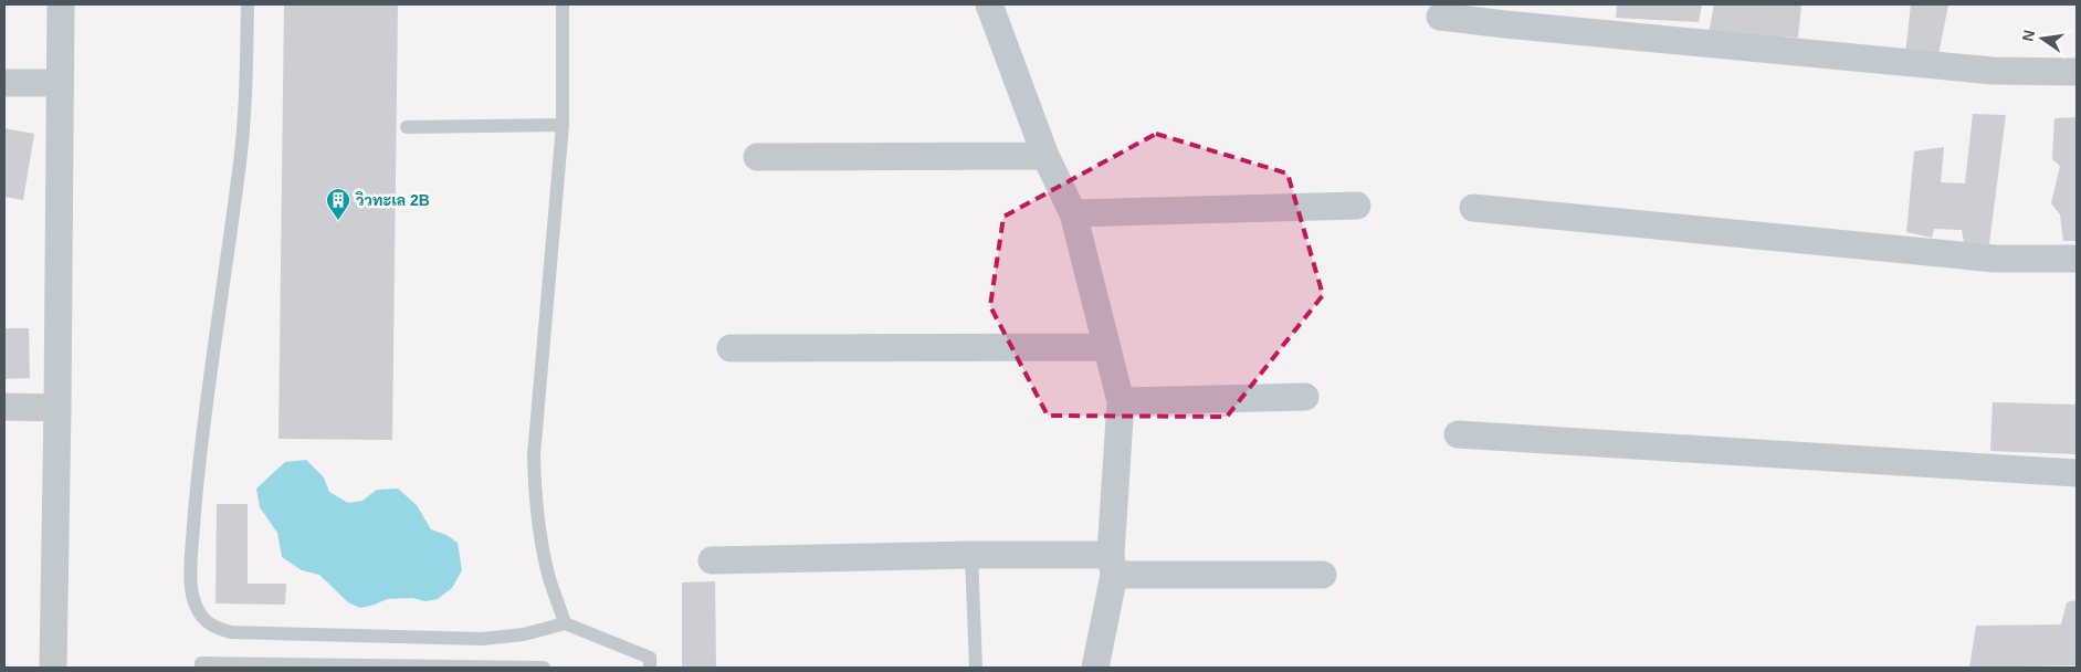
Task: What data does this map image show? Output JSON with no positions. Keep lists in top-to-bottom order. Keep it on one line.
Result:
{"places":{"building":["วิวทะเล 2B"]},"north":"left"}
